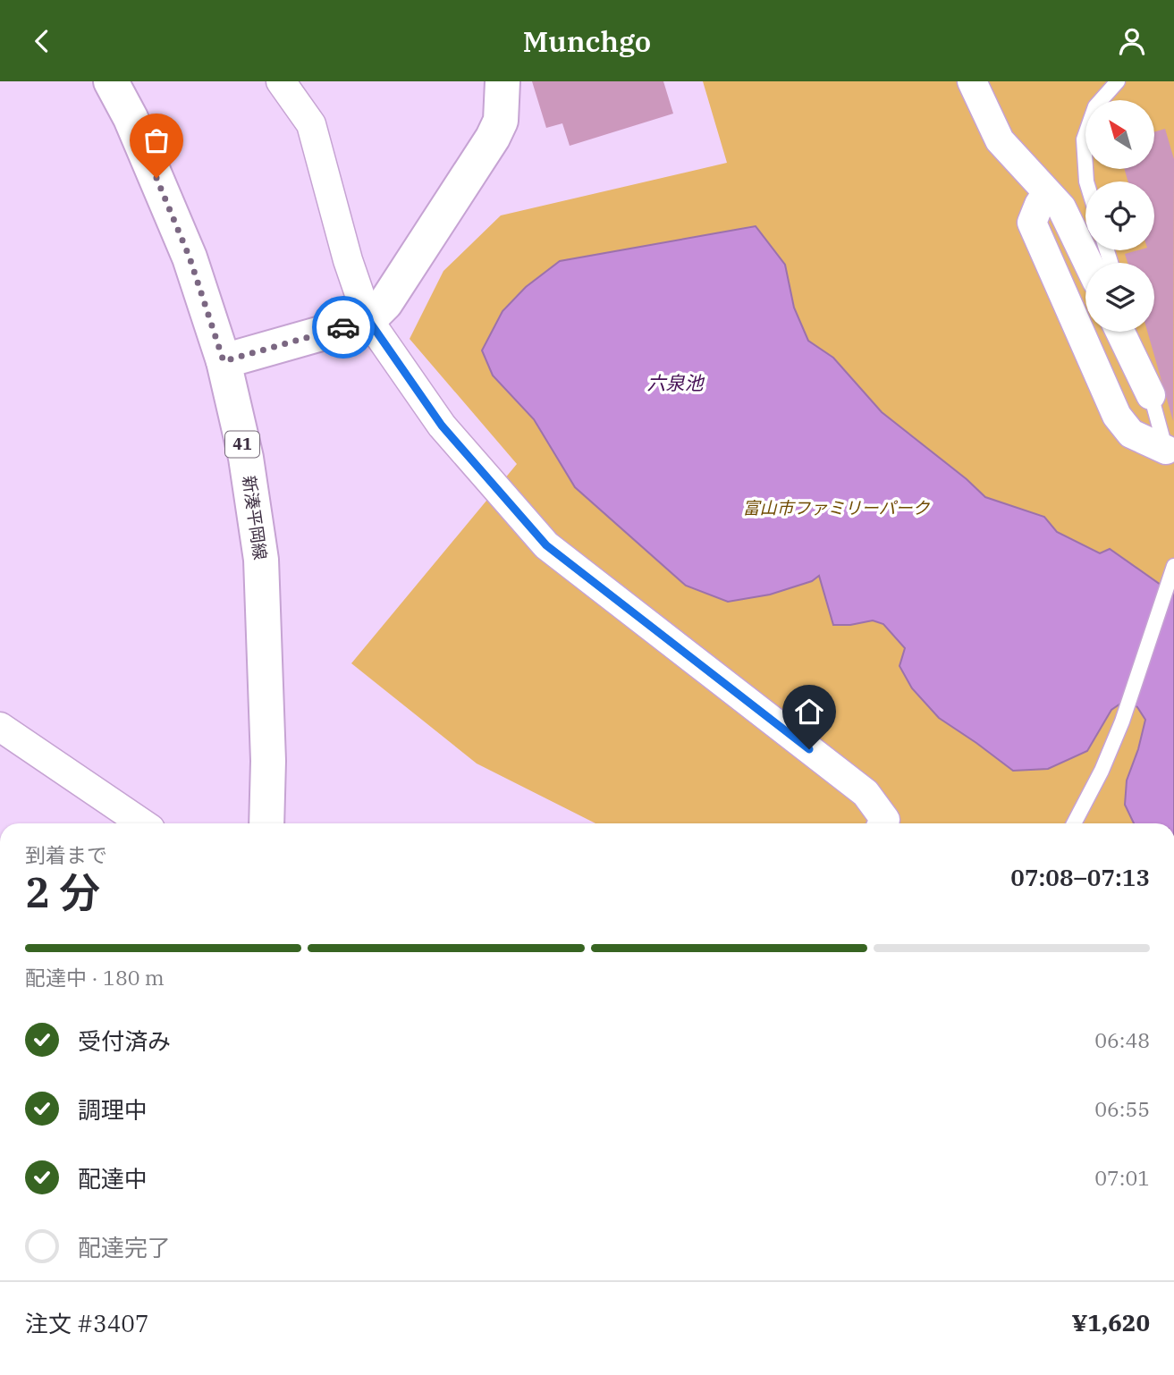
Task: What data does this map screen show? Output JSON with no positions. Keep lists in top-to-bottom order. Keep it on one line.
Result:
{"streets":{"main road":["41","新湊平岡線"]},"water":["六泉池"],"parks":["富山市ファミリーパーク"],"north":"top left","page":{"header":"Munchgo","heading":["2 分","到着まで","07:08–07:13"],"panel":["注文 #3407","¥1,620"],"bar":"配達中 · 180 m","list":[["受付済み","06:48"],["調理中","06:55"],["配達中","07:01"],"配達完了"]}}
